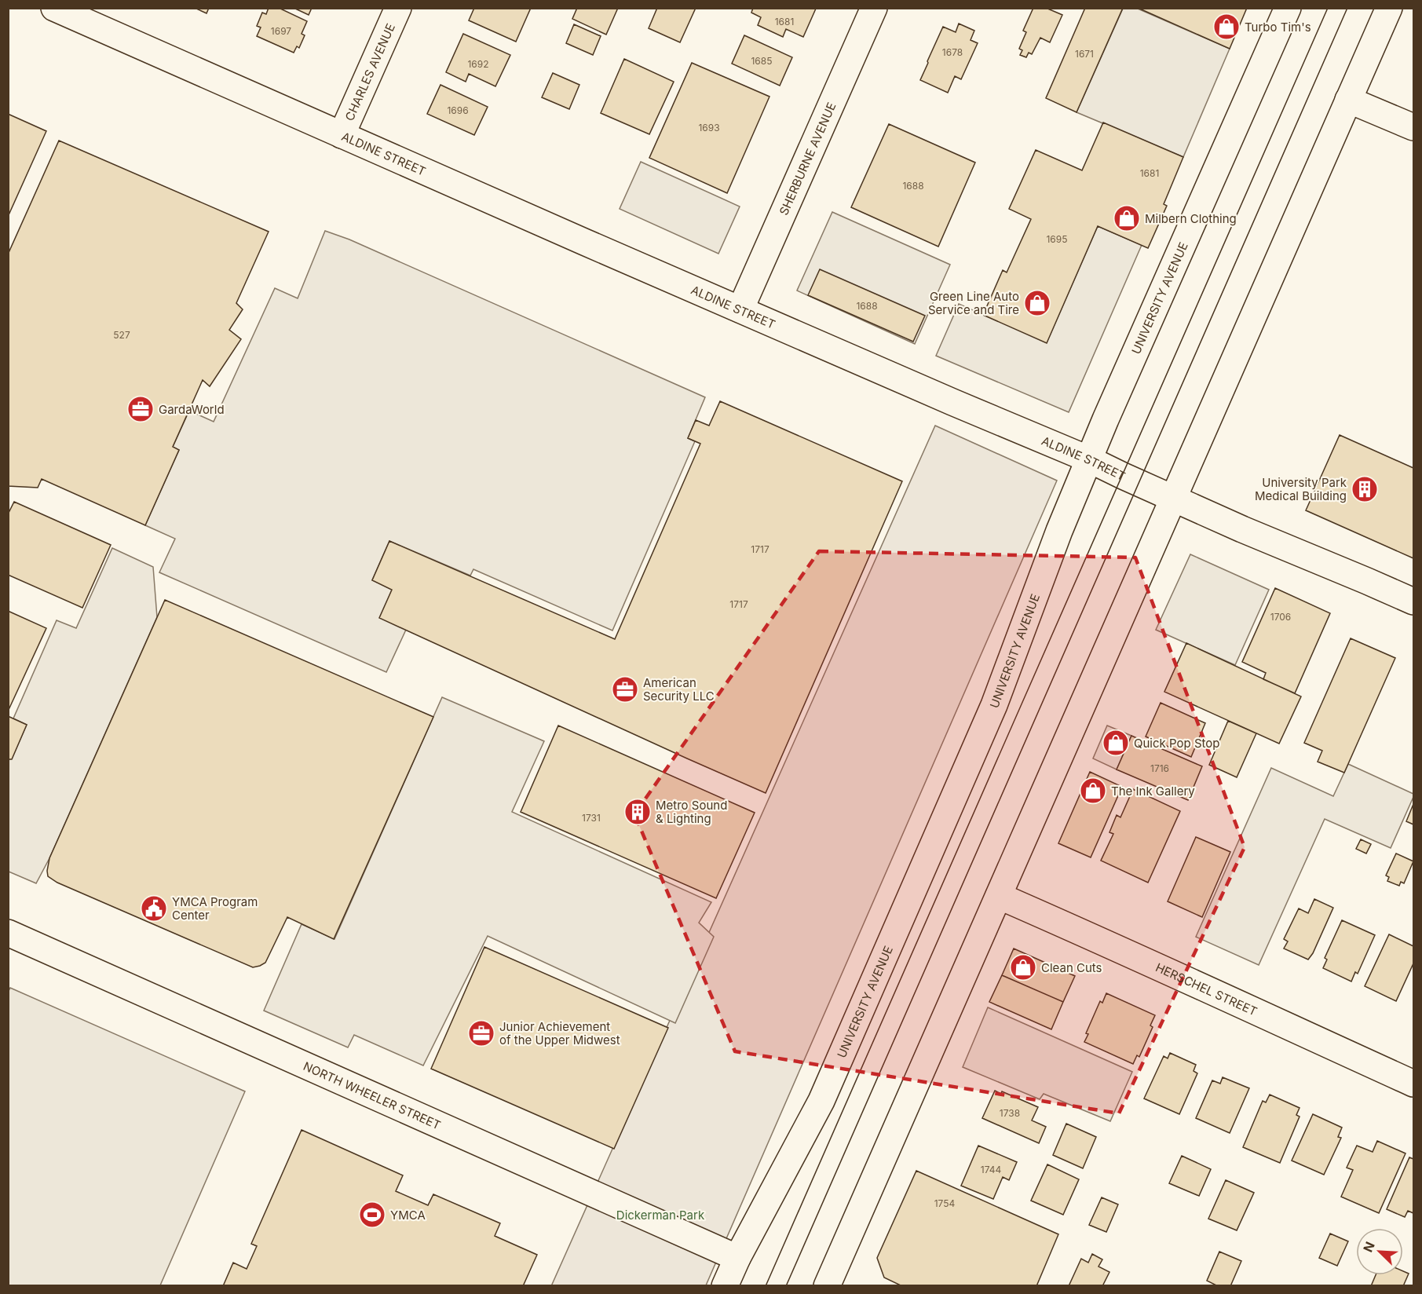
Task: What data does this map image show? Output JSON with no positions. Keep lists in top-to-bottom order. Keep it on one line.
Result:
{"streets":{"street":["CHARLES AVENUE","ALDINE STREET","SHERBURNE AVENUE","UNIVERSITY AVENUE","HERSCHEL STREET","NORTH WHEELER STREET"]},"crossings":[["CHARLES AVENUE","ALDINE STREET"],["ALDINE STREET","SHERBURNE AVENUE"],["ALDINE STREET","UNIVERSITY AVENUE"],["UNIVERSITY AVENUE","NORTH WHEELER STREET"]],"parks":["Dickerman Park"],"places":{"shop":["Turbo Tim's","Milbern Clothing","Green Line Auto Service and Tire","Quick Pop Stop","The Ink Gallery","Clean Cuts"],"office":["GardaWorld","American Security LLC","Junior Achievement of the Upper Midwest"],"building":["University Park Medical Building","Metro Sound & Lighting"],"public building":["YMCA Program Center"],"sports":["YMCA"]},"house_numbers":["1681","1697","1678","1671","1685","1692","1696","1693","1681","1688","1695","1688","527","1717","1717","1706","1716","1731","1738","1744","1754"],"north":"top left"}
